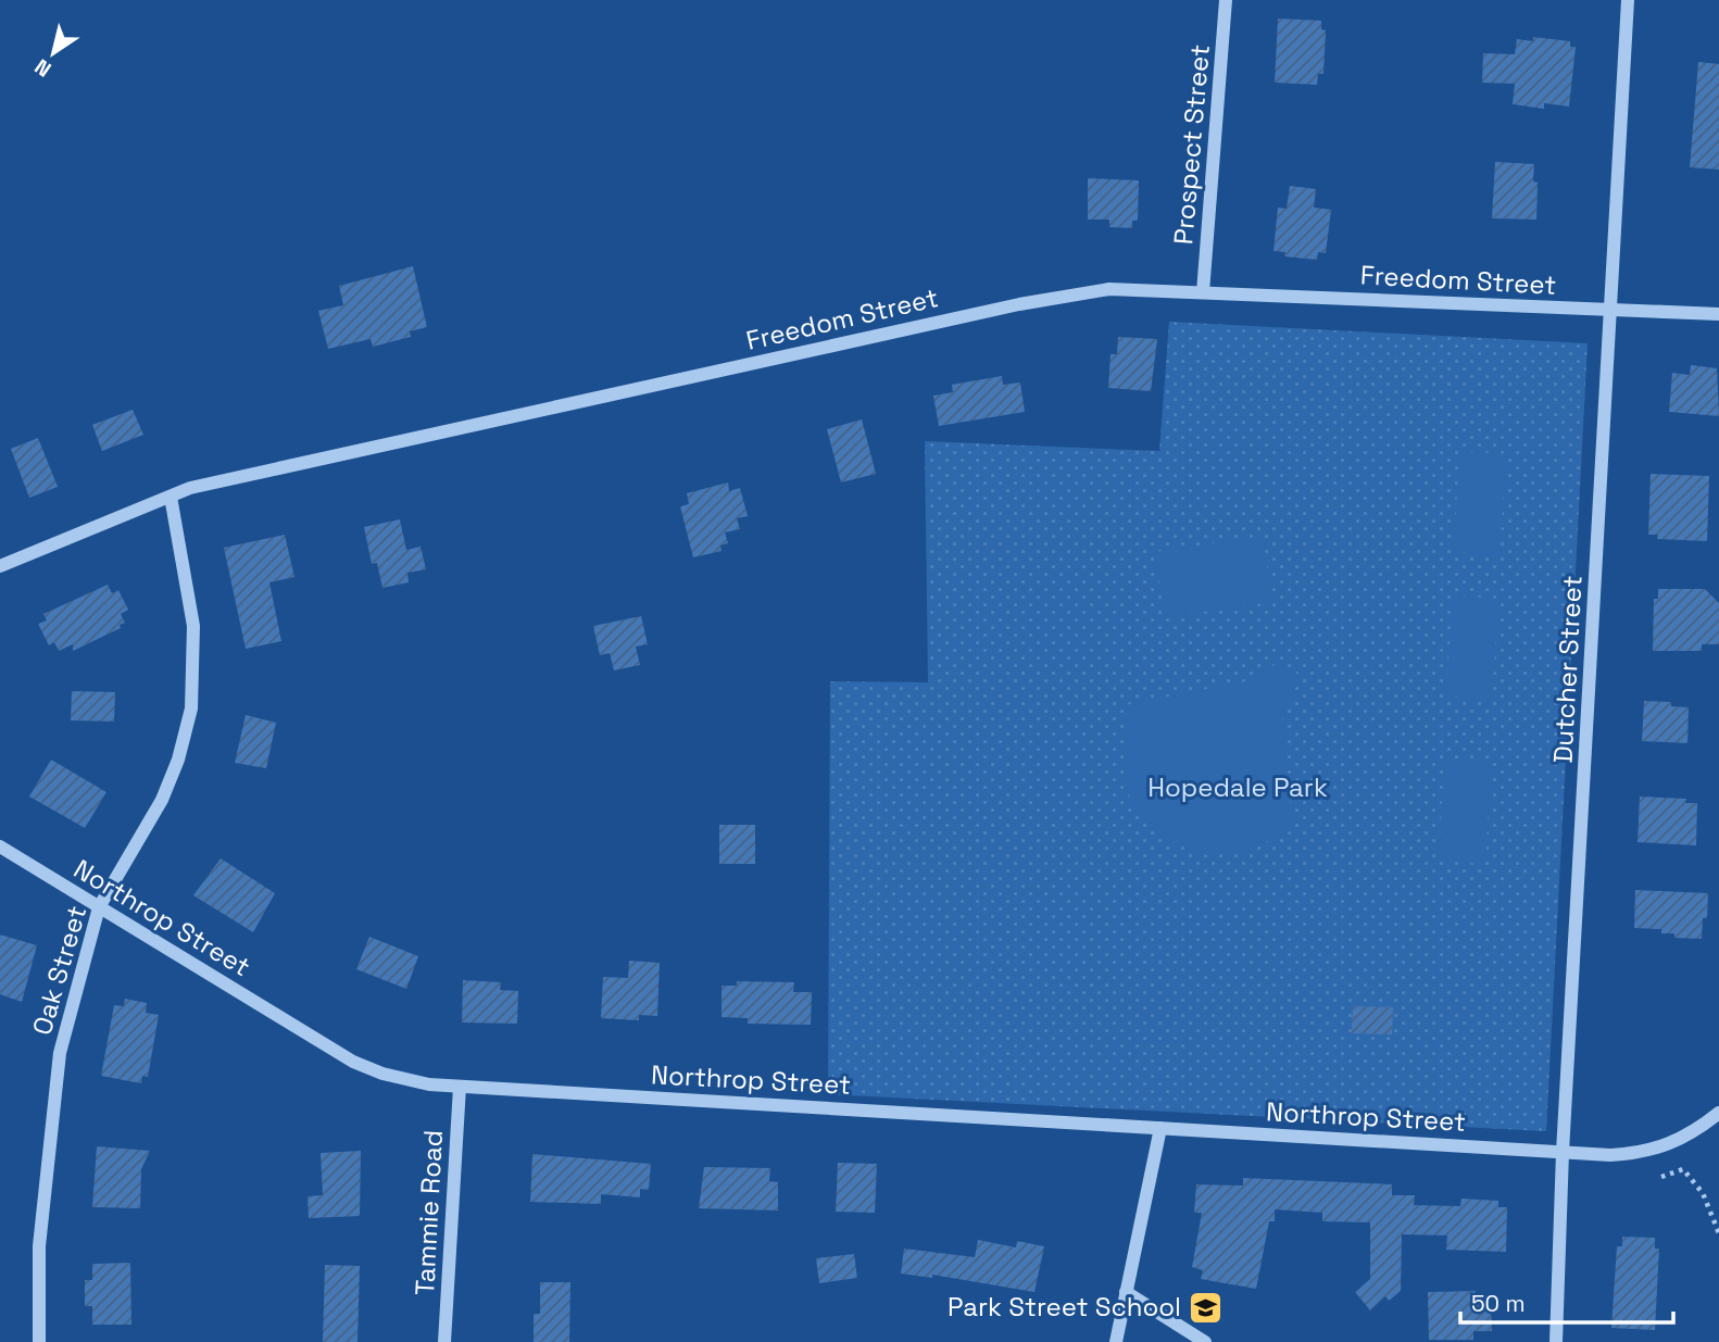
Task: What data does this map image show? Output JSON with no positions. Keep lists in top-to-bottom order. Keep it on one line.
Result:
{"streets":{"street":["Prospect Street","Freedom Street","Dutcher Street","Northrop Street","Oak Street","Tammie Road"]},"crossings":[["Prospect Street","Freedom Street"],["Freedom Street","Dutcher Street"],["Freedom Street","Oak Street"],["Dutcher Street","Northrop Street"],["Northrop Street","Oak Street"],["Northrop Street","Tammie Road"]],"parks":["Hopedale Park"],"places":{"school or university":["Park Street School"]},"scale_bar":"50 m","north":"bottom left"}
